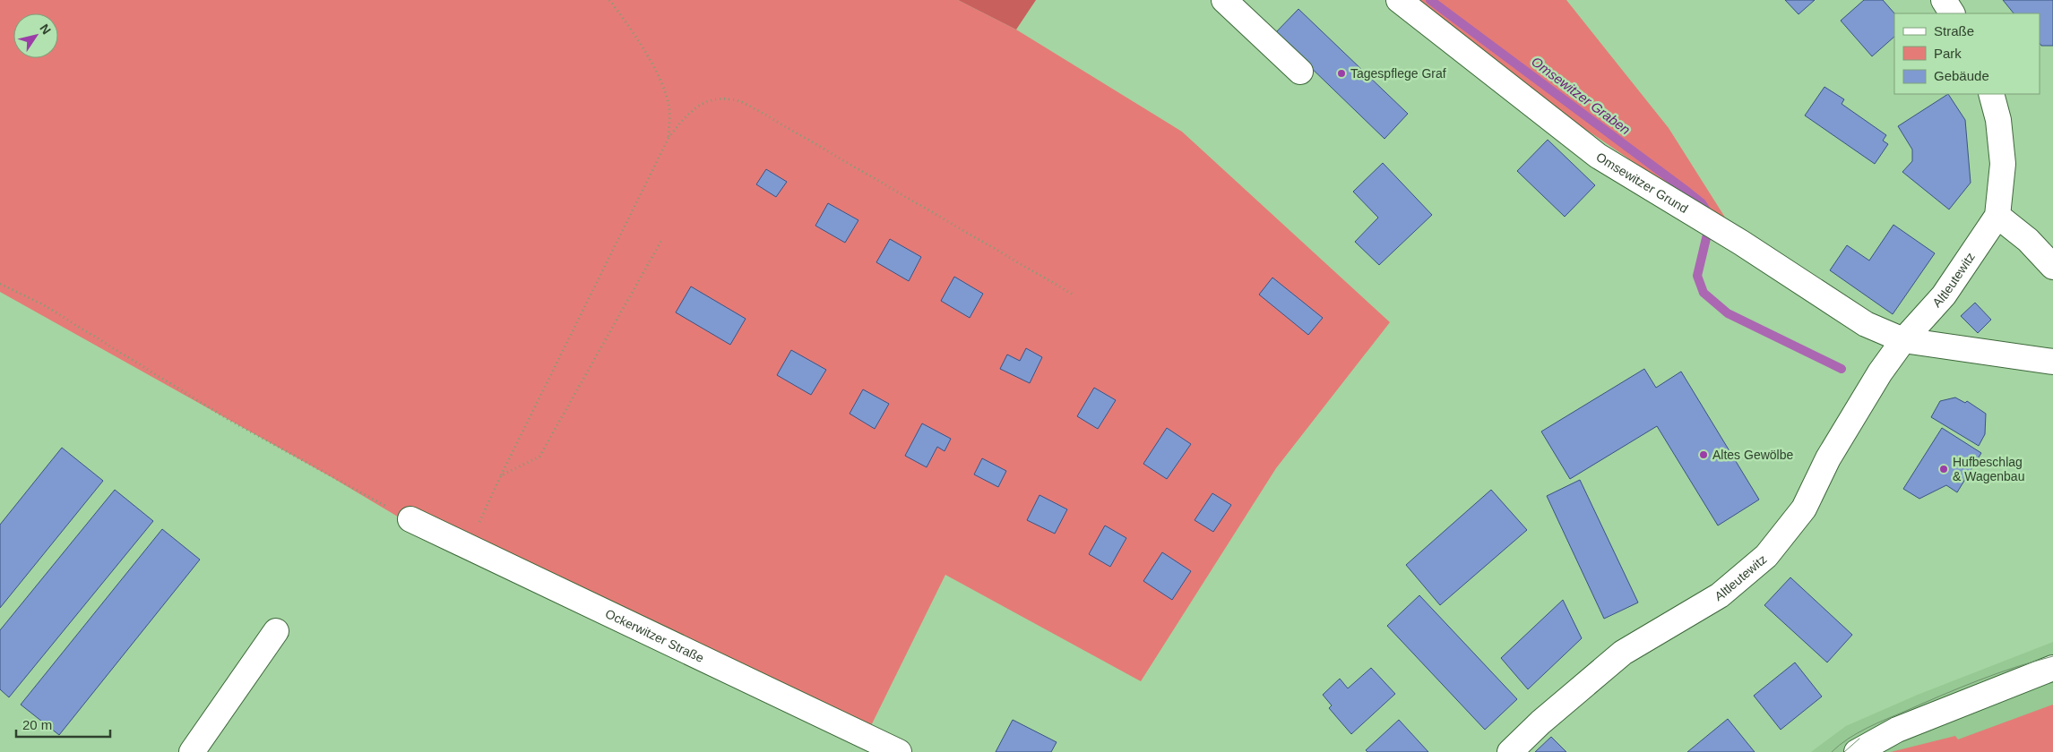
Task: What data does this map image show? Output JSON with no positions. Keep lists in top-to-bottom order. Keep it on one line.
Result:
{"streets":{"street":["Omsewitzer Grund","Altleutewitz","Ockerwitzer Straße"]},"crossings":[["Omsewitzer Grund","Altleutewitz"]],"water":["Omsewitzer Graben"],"places":["Tagespflege Graf","Altes Gewölbe","Hufbeschlag & Wagenbau"],"legend":["Straße","Park","Gebäude"],"scale_bar":"20 m","north":"top right"}
